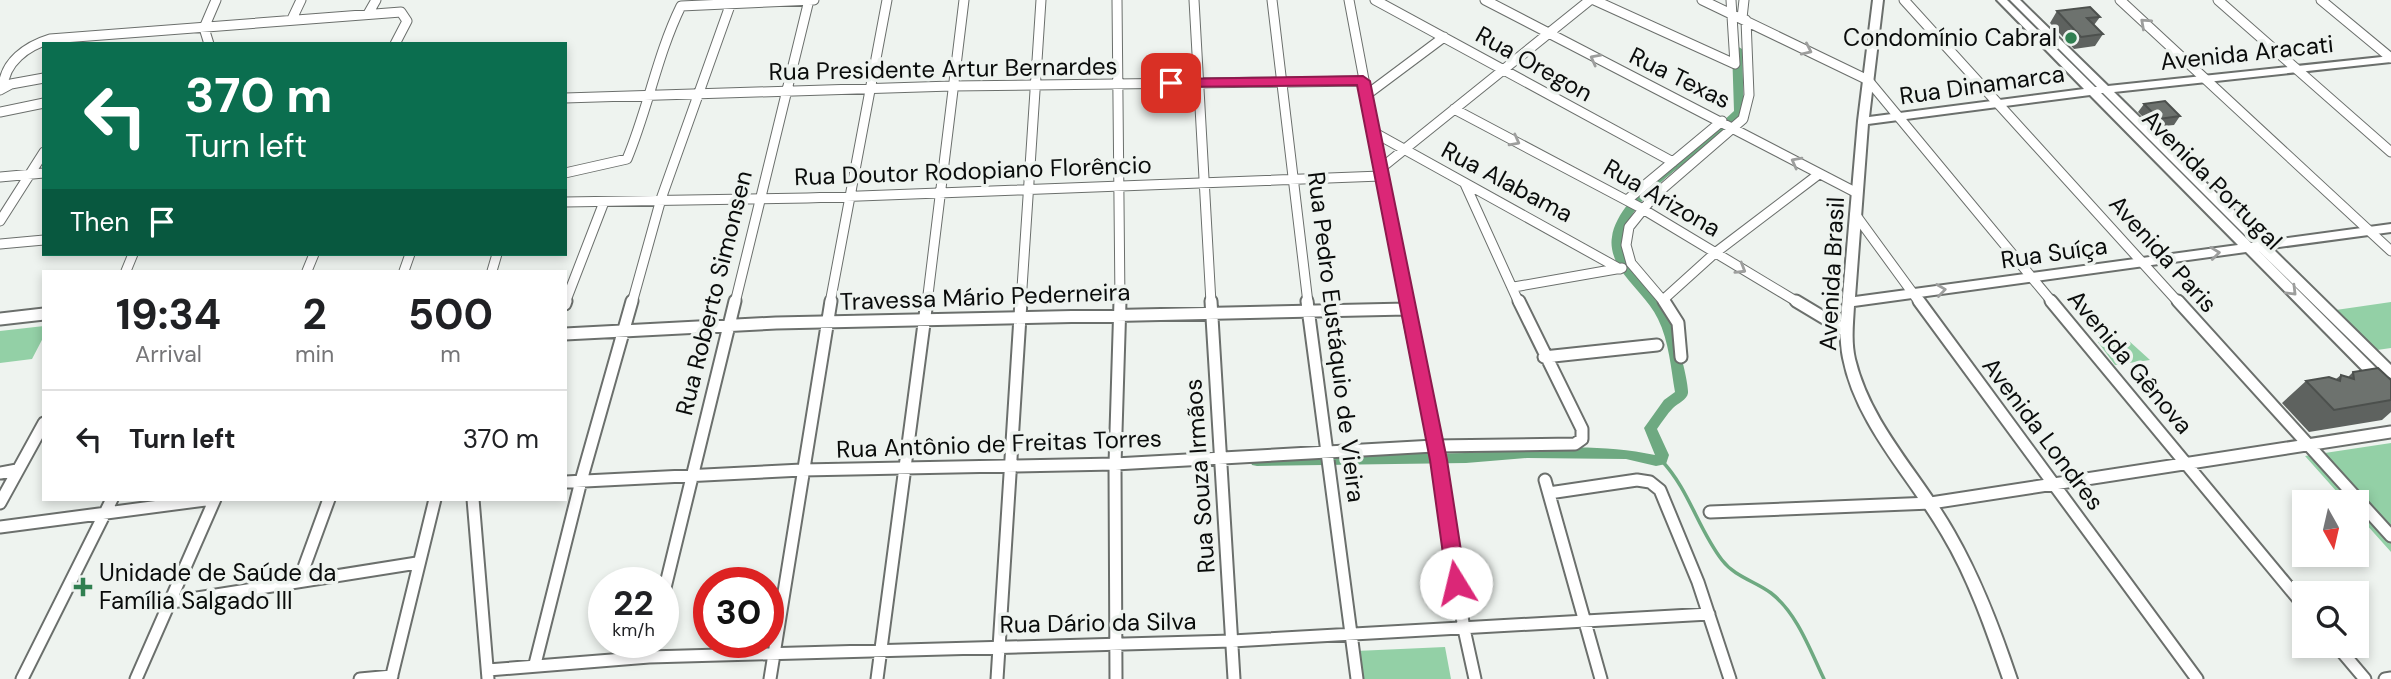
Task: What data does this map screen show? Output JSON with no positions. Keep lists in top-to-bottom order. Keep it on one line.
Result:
{"streets":{"street":["Avenida Aracati","Rua Oregon","Rua Presidente Artur Bernardes","Rua Texas","Rua Dinamarca","Rua Doutor Rodopiano Florêncio","Avenida Portugal","Rua Alabama","Rua Arizona","Rua Suíça","Avenida Paris","Avenida Brasil","Rua Roberto Simonsen","Travessa Mário Pederneira","Rua Pedro Eustáquio de Vieira","Avenida Gênova","Avenida Londres","Rua Antônio de Freitas Torres","Rua Souza Irmãos","Rua Dário da Silva"]},"crossings":[["Avenida Aracati","Rua Dinamarca"],["Avenida Aracati","Avenida Portugal"],["Rua Presidente Artur Bernardes","Rua Roberto Simonsen"],["Rua Presidente Artur Bernardes","Rua Pedro Eustáquio de Vieira"],["Rua Presidente Artur Bernardes","Rua Souza Irmãos"],["Rua Texas","Avenida Brasil"],["Rua Dinamarca","Avenida Portugal"],["Rua Dinamarca","Avenida Paris"],["Rua Dinamarca","Avenida Brasil"],["Rua Dinamarca","Avenida Gênova"],["Rua Doutor Rodopiano Florêncio","Rua Roberto Simonsen"],["Rua Doutor Rodopiano Florêncio","Rua Pedro Eustáquio de Vieira"],["Rua Doutor Rodopiano Florêncio","Rua Souza Irmãos"],["Avenida Portugal","Rua Suíça"],["Rua Arizona","Avenida Brasil"],["Rua Suíça","Avenida Paris"],["Rua Suíça","Avenida Brasil"],["Rua Suíça","Avenida Gênova"],["Rua Suíça","Avenida Londres"],["Avenida Brasil","Avenida Gênova"],["Avenida Brasil","Avenida Londres"],["Rua Roberto Simonsen","Travessa Mário Pederneira"],["Rua Roberto Simonsen","Rua Antônio de Freitas Torres"],["Travessa Mário Pederneira","Rua Pedro Eustáquio de Vieira"],["Travessa Mário Pederneira","Rua Souza Irmãos"],["Rua Pedro Eustáquio de Vieira","Rua Antônio de Freitas Torres"],["Rua Pedro Eustáquio de Vieira","Rua Dário da Silva"],["Rua Antônio de Freitas Torres","Rua Souza Irmãos"],["Rua Souza Irmãos","Rua Dário da Silva"]],"one_way":["Rua Texas","Rua Arizona","Rua Suíça"],"places":{"other":["Condomínio Cabral"],"health":["Unidade de Saúde da Família Salgado III"]},"north":"bottom","page":{"turn":["370 m","Turn left"],"then":"Then","eta":["19:34","Arrival","2","min","500","m"],"list":[{"name":"Turn left","value":"370 m"}],"speed":"22 km/h","limit":"30"}}
